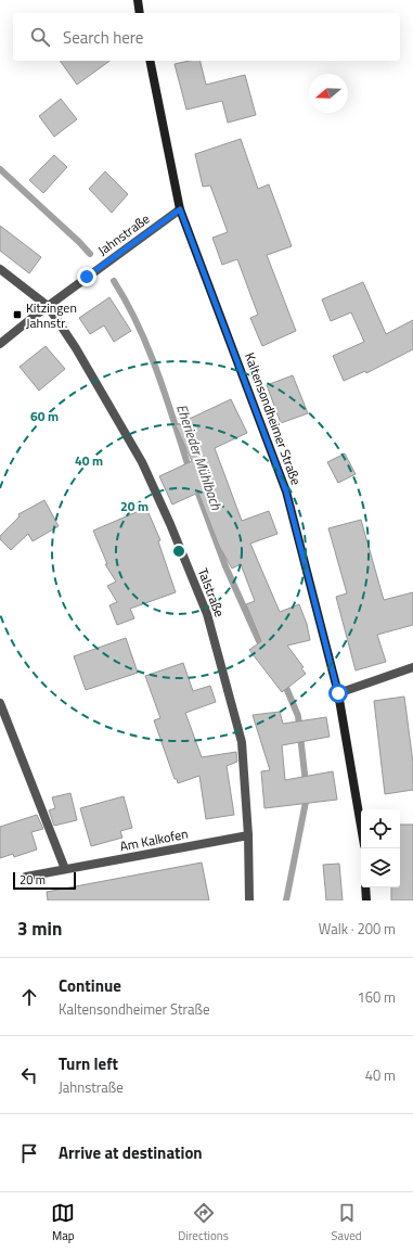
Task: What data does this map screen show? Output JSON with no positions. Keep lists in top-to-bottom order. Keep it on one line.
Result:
{"streets":{"main road":["Kaltensondheimer Straße"],"street":["Jahnstraße","Talstraße","Am Kalkofen"]},"crossings":[["Jahnstraße","Kaltensondheimer Straße"],["Jahnstraße","Talstraße"],["Talstraße","Am Kalkofen"]],"water":["Eherieder Mühlbach"],"places":{"transit":["Kitzingen Jahnstr."]},"scale_bar":"20 m","north":"left","page":{"search":"Search here","scale":"20 m","heading":["3 min","Walk · 200 m"],"list":[["Continue","Kaltensondheimer Straße","160 m"],["Turn left","Jahnstraße","40 m"],"Arrive at destination"],"nav":["Map","Directions","Saved"]},"rings":["60 m","40 m","20 m"]}
